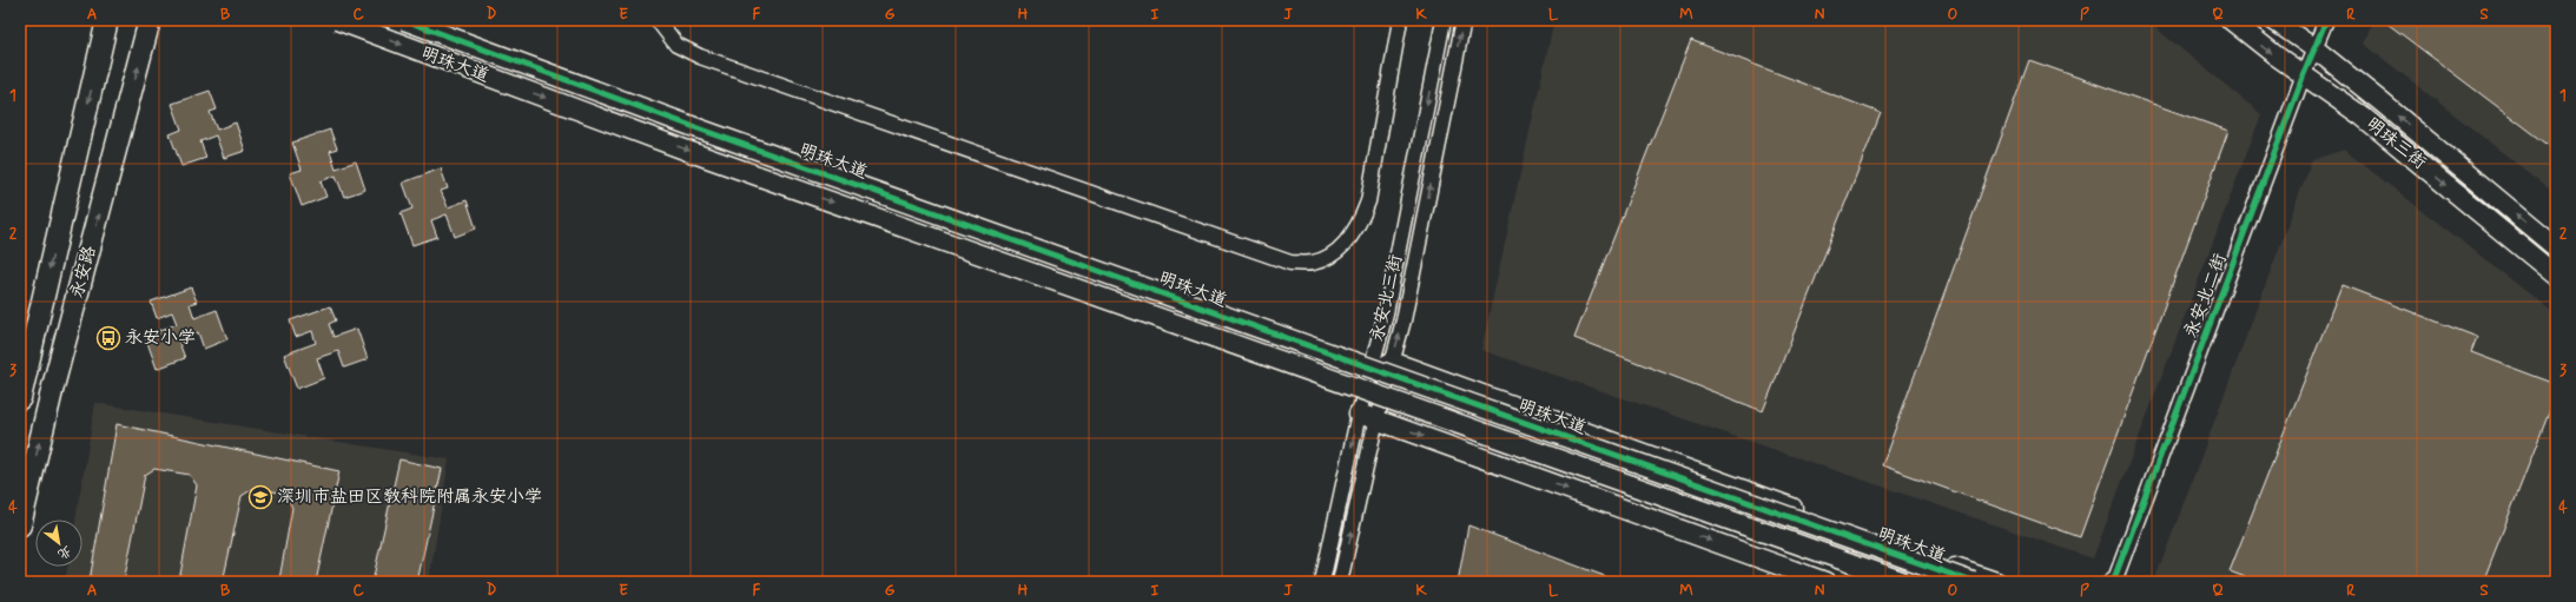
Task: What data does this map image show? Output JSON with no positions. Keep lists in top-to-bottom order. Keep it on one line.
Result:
{"streets":{"main road":["永安路"],"street":["明珠大道","明珠三街","永安北二街","永安北三街"]},"crossings":[["明珠大道","永安北三街"],["明珠三街","永安北二街"]],"places":{"bus stop":["永安小学"],"school or university":["深圳市盐田区教科院附属永安小学"]},"north":"bottom right","grid":{"columns":["A","B","C","D","E","F","G","H","I","J","K","L","M","N","O","P","Q","R","S"],"rows":["1","2","3","4"]}}
